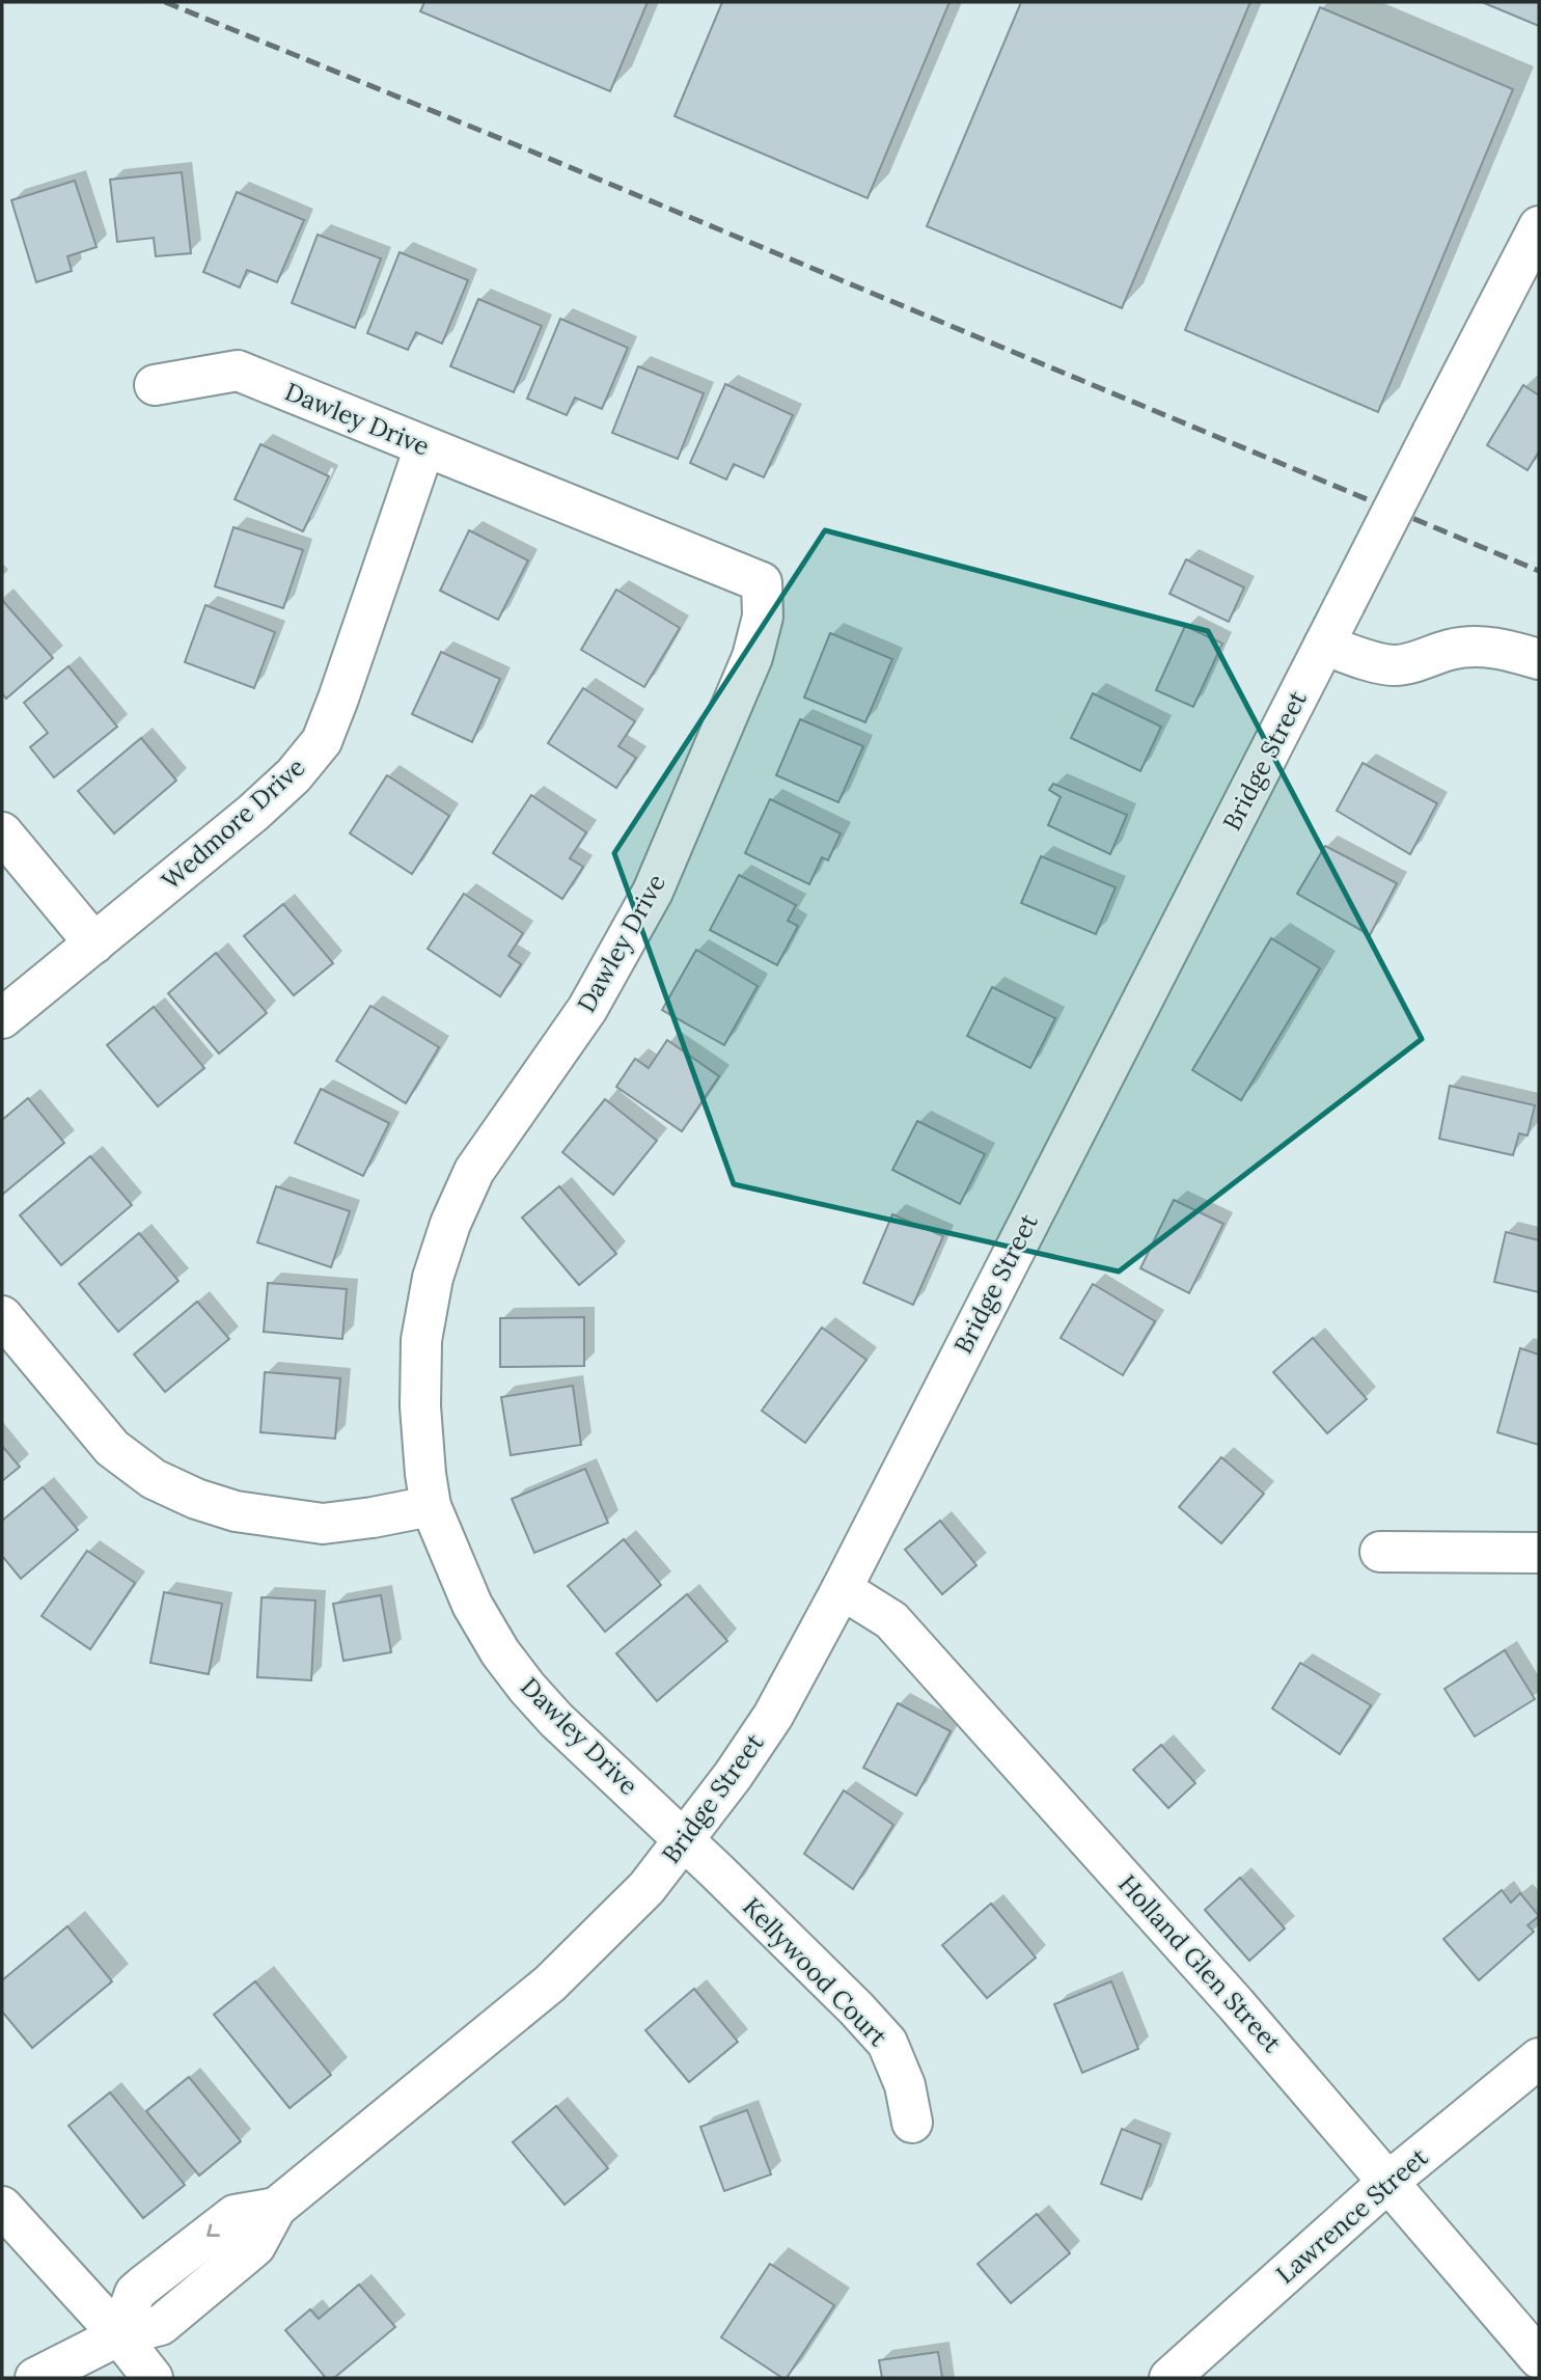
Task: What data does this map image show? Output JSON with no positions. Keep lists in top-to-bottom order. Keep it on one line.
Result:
{"streets":{"street":["Dawley Drive","Bridge Street","Wedmore Drive","Holland Glen Street","Kellywood Court","Lawrence Street"]},"crossings":[["Dawley Drive","Bridge Street"],["Dawley Drive","Wedmore Drive"],["Dawley Drive","Kellywood Court"],["Bridge Street","Holland Glen Street"],["Bridge Street","Kellywood Court"],["Holland Glen Street","Lawrence Street"]]}
